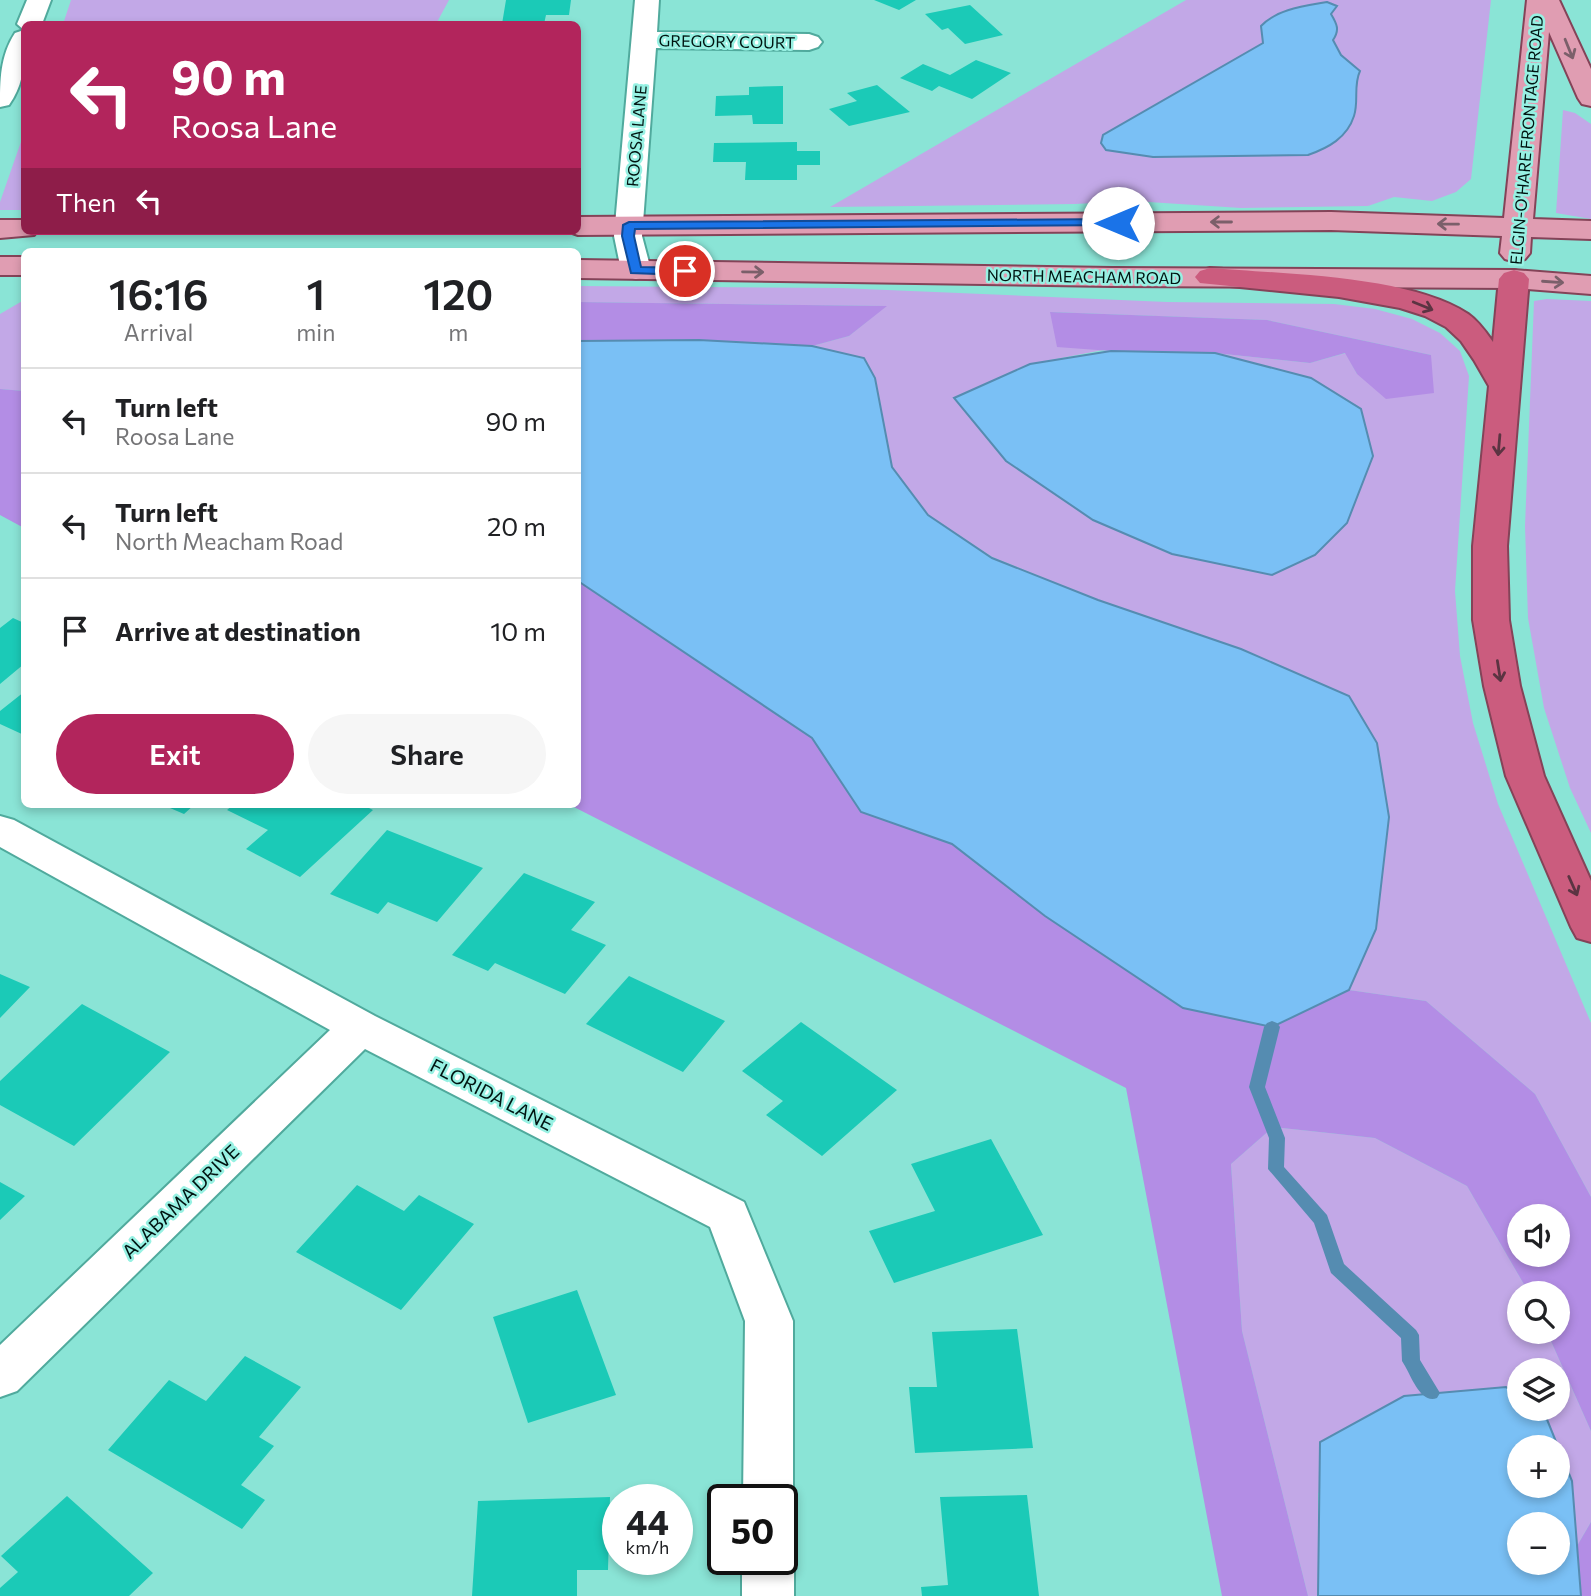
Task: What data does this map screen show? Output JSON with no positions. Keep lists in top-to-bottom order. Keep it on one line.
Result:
{"streets":{"main road":["ELGIN-O'HARE FRONTAGE ROAD","NORTH MEACHAM ROAD"],"street":["GREGORY COURT","ROOSA LANE","FLORIDA LANE","ALABAMA DRIVE"]},"crossings":[["GREGORY COURT","ROOSA LANE"],["ROOSA LANE","NORTH MEACHAM ROAD"],["ELGIN-O'HARE FRONTAGE ROAD","NORTH MEACHAM ROAD"],["FLORIDA LANE","ALABAMA DRIVE"]],"page":{"turn":["90 m","Roosa Lane"],"then":"Then","eta":["16:16","Arrival","1","min","120","m"],"list":[{"name":"Turn left","note":"Roosa Lane","value":"90 m"},{"name":"Turn left","note":"North Meacham Road","value":"20 m"},{"name":"Arrive at destination","value":"10 m"}],"buttons":["Exit","Share"],"map_buttons":["+","−"],"speed":"44 km/h","limit":"50"}}
